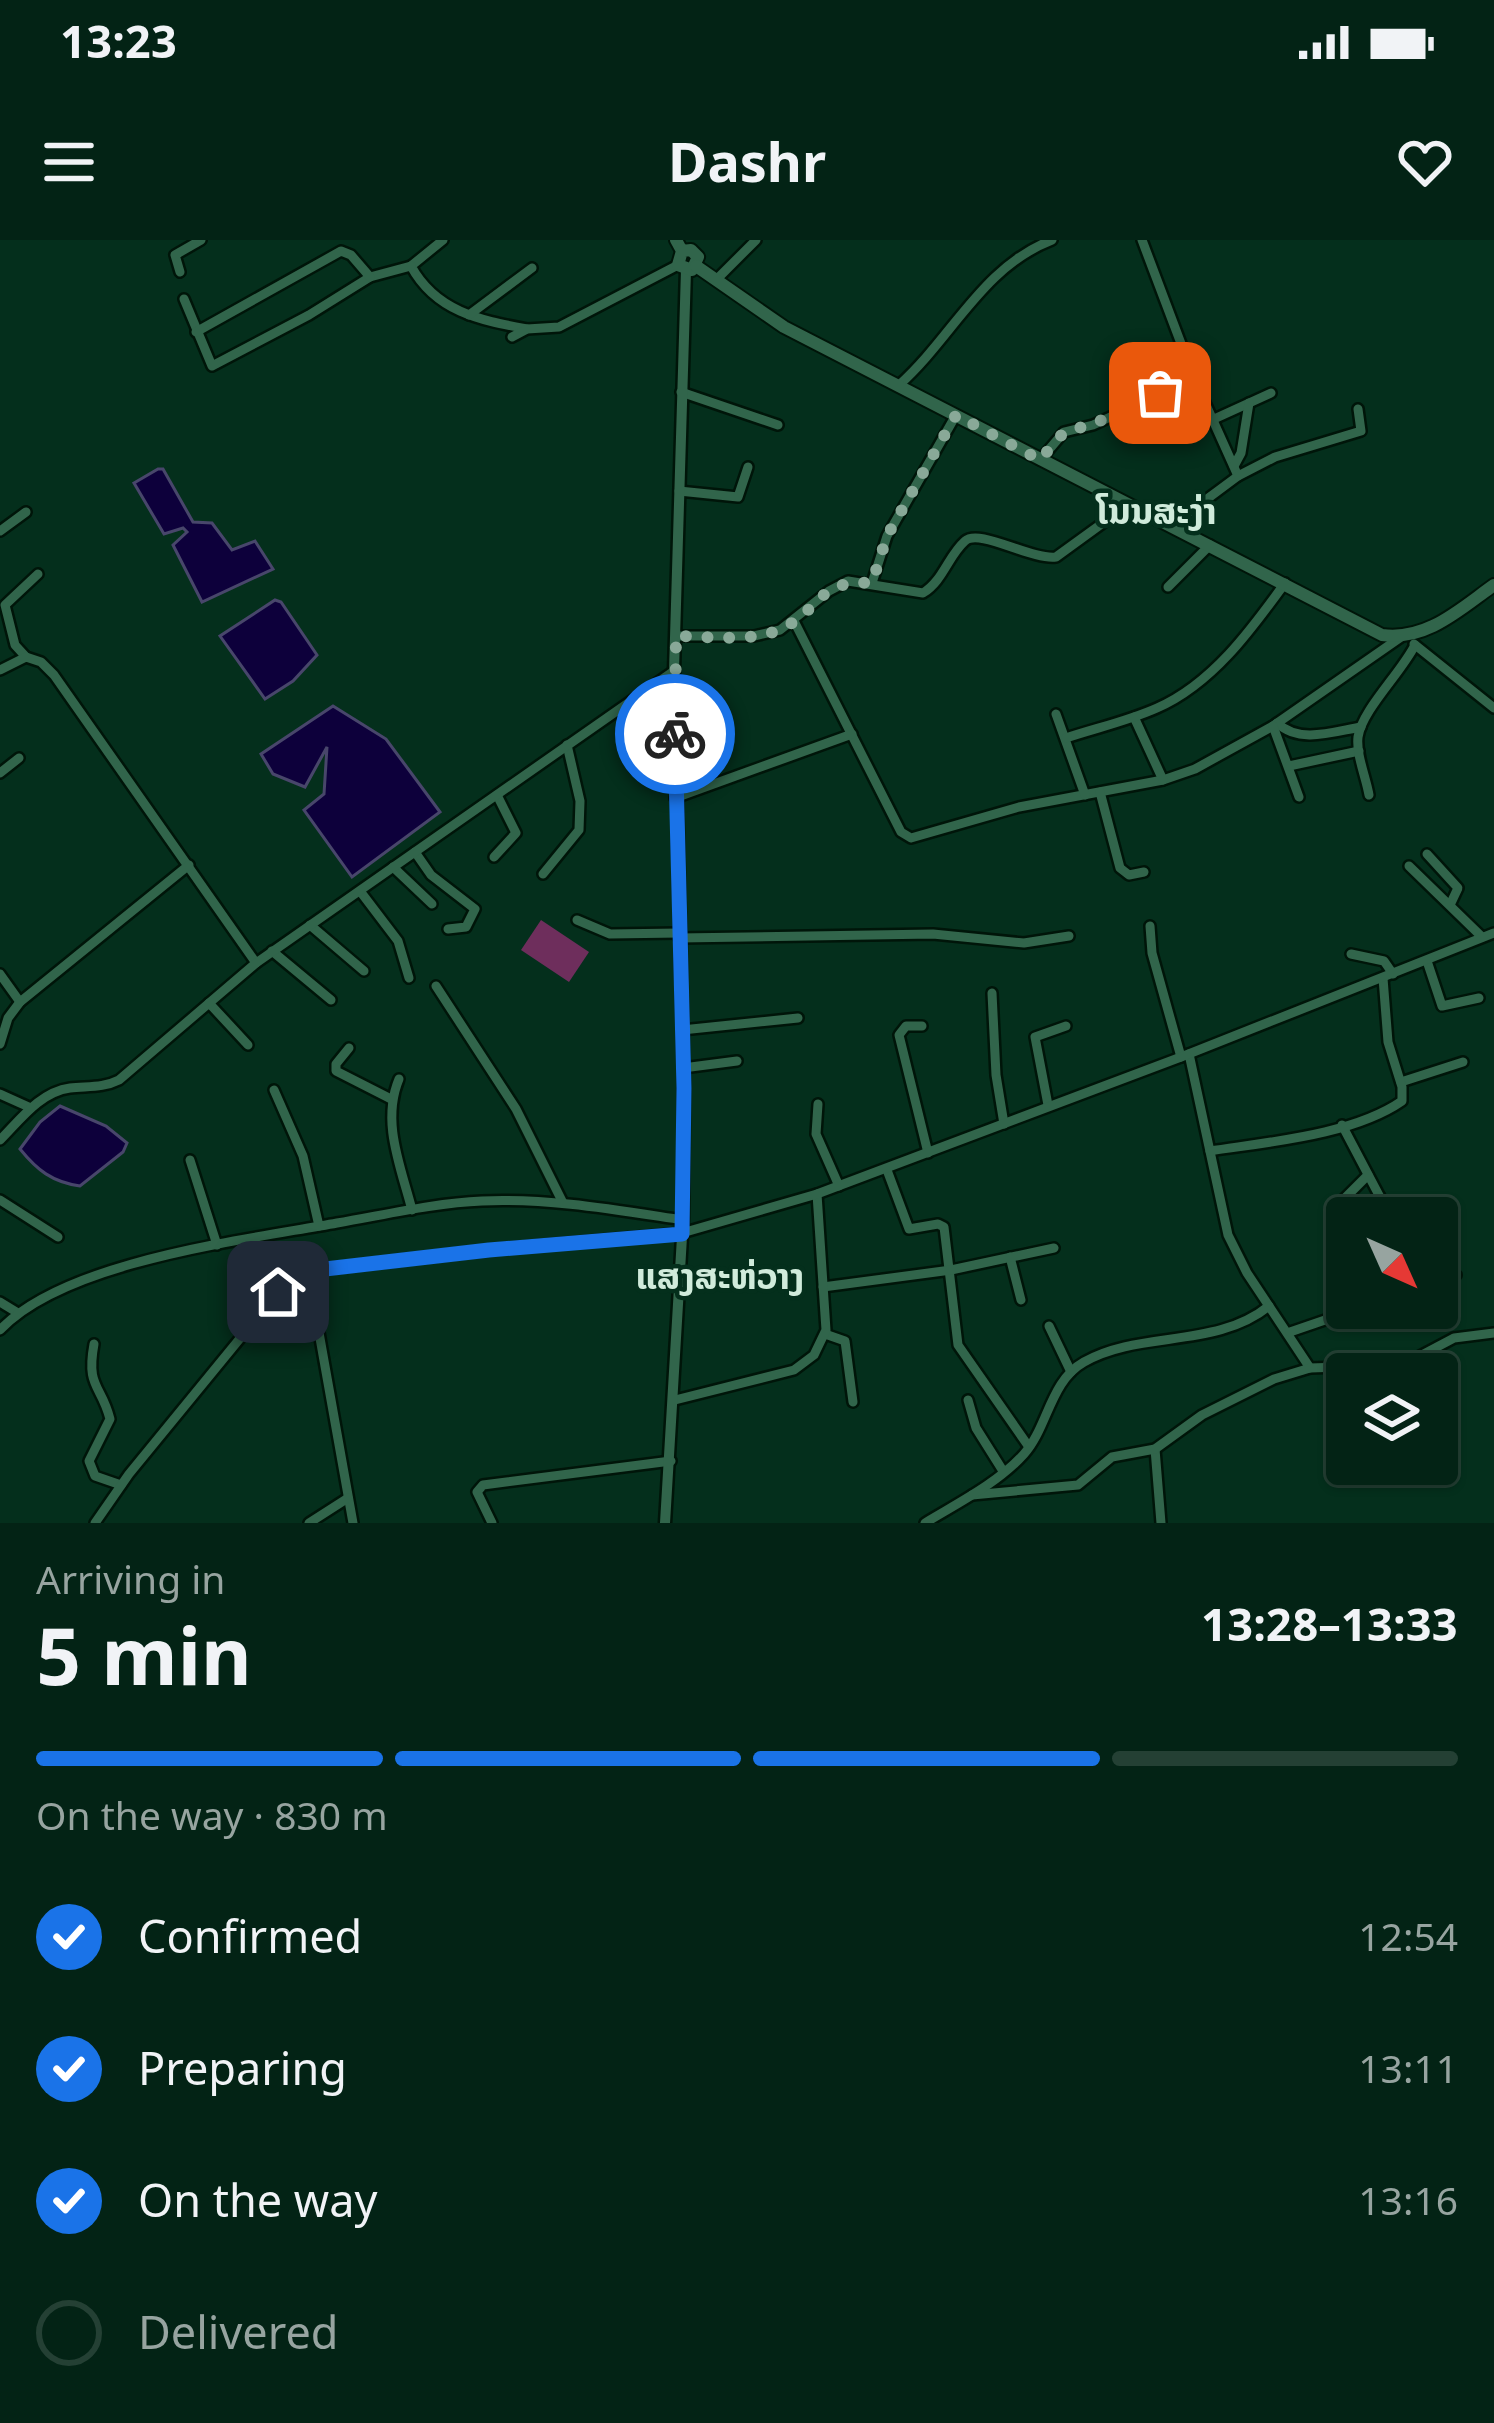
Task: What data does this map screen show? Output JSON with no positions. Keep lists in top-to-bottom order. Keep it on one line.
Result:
{"districts":["ໂນນສະງ່າ","ແສງສະຫ່ວາງ"],"north":"bottom right","page":{"status":"13:23","header":"Dashr","heading":["5 min","Arriving in","13:28–13:33"],"bar":"On the way · 830 m","list":[["Confirmed","12:54"],["Preparing","13:11"],["On the way","13:16"],"Delivered"]}}
